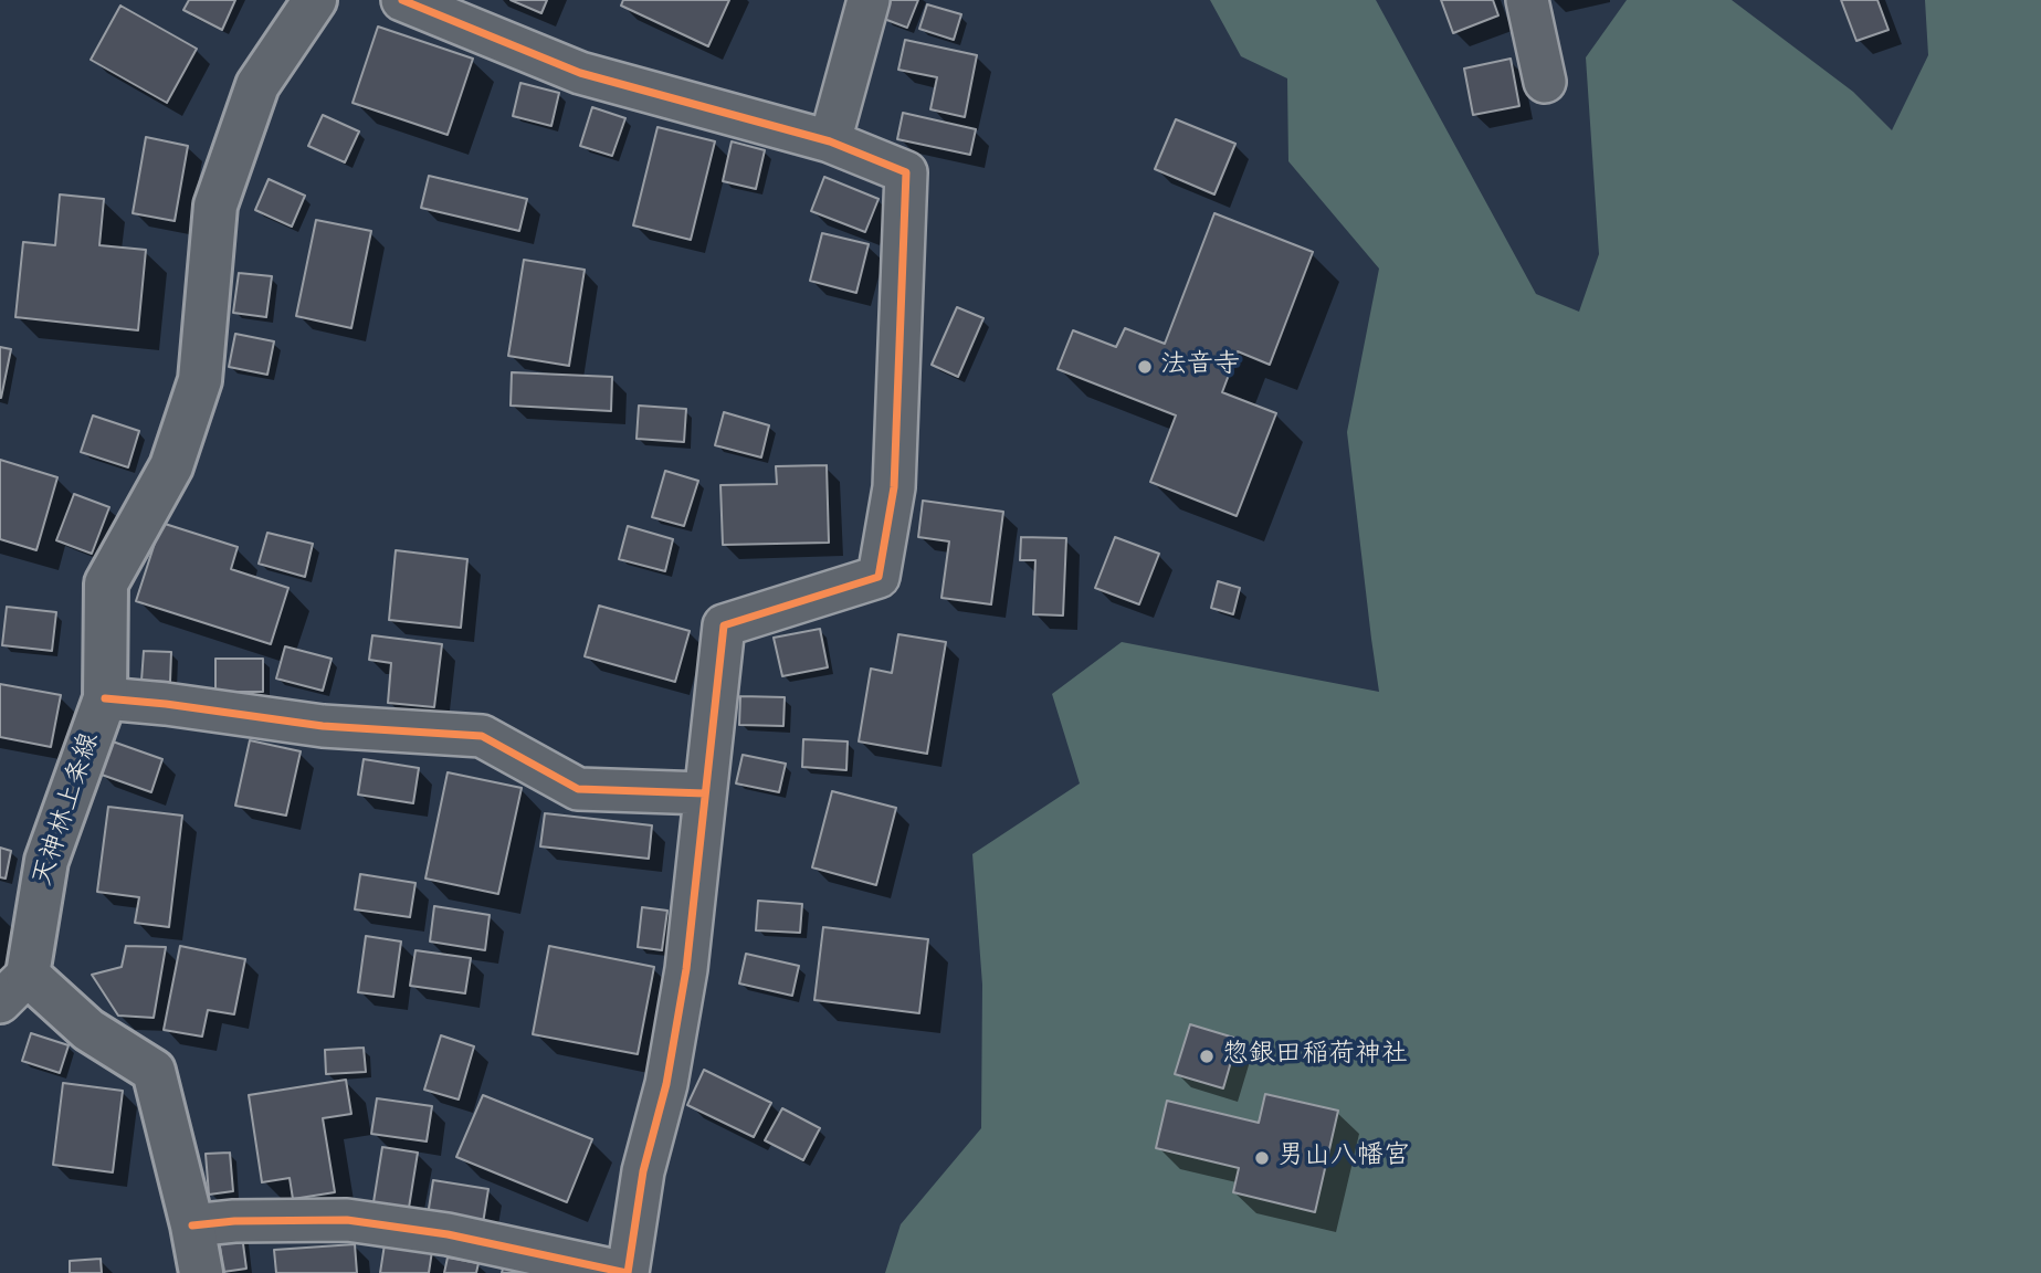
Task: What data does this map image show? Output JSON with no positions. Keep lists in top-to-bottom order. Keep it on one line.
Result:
{"streets":{"main road":["天神林上条線"]},"places":["法音寺","惣銀田稲荷神社","男山八幡宮"]}
